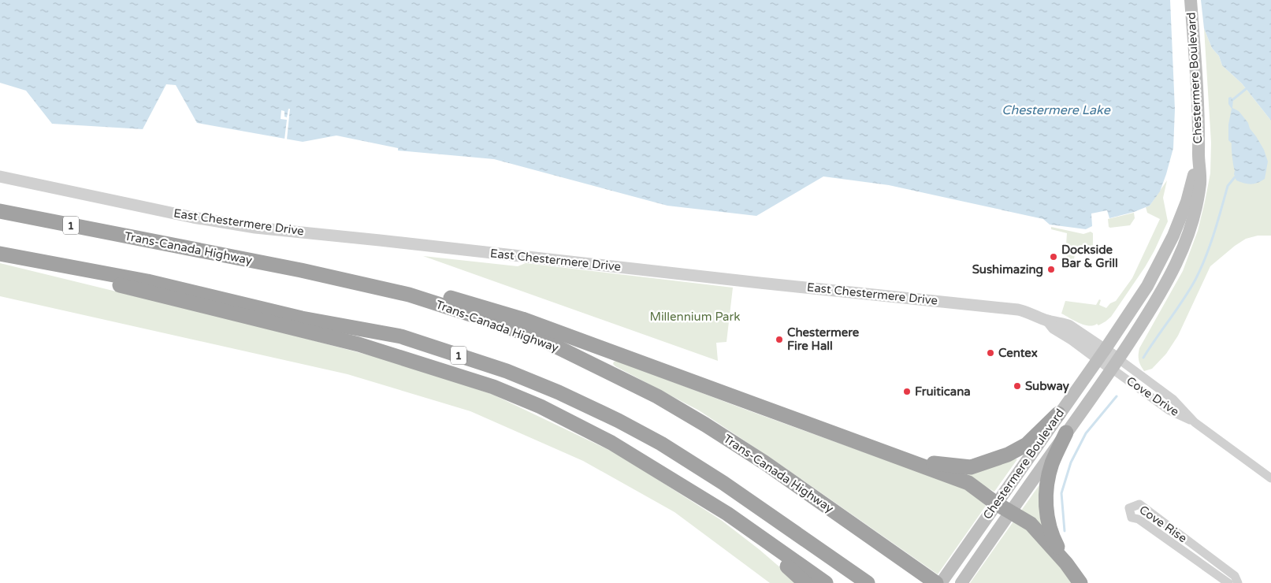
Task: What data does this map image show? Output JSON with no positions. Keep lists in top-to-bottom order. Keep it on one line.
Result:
{"streets":{"highway":["1","Trans-Canada Highway"],"main road":["Chestermere Boulevard"],"street":["East Chestermere Drive","Cove Drive","Cove Rise"]},"crossings":[["Chestermere Boulevard","East Chestermere Drive"],["Chestermere Boulevard","Cove Drive"],["East Chestermere Drive","Cove Drive"]],"water":["Chestermere Lake"],"parks":["Millennium Park"],"places":["Dockside Bar & Grill","Sushimazing","Chestermere Fire Hall","Centex","Subway","Fruiticana"]}
